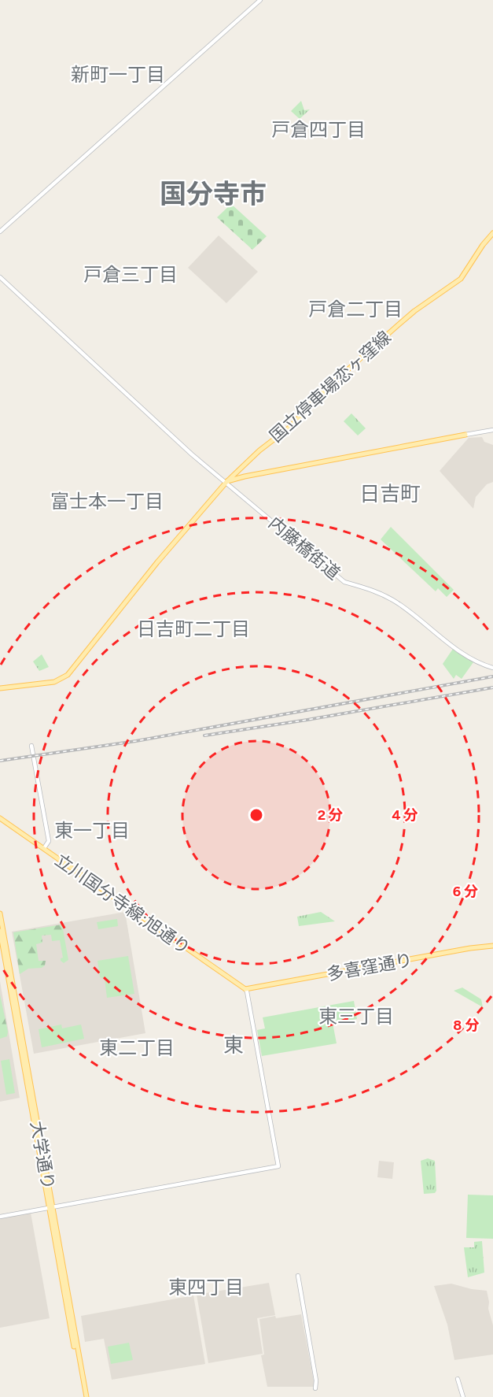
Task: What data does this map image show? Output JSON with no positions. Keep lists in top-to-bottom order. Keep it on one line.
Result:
{"streets":{"main road":["国立停車場恋ヶ窪線","立川国分寺線;旭通り","多喜窪通り","大学通り"],"street":["内藤橋街道"]},"crossings":[["国立停車場恋ヶ窪線","内藤橋街道"],["立川国分寺線;旭通り","多喜窪通り"]],"districts":["新町一丁目","戸倉四丁目","国分寺市","戸倉三丁目","戸倉二丁目","日吉町","富士本一丁目","日吉町二丁目","東一丁目","東三丁目","東","東二丁目","東四丁目"],"rings":["2 分","4 分","6 分","8 分"]}
